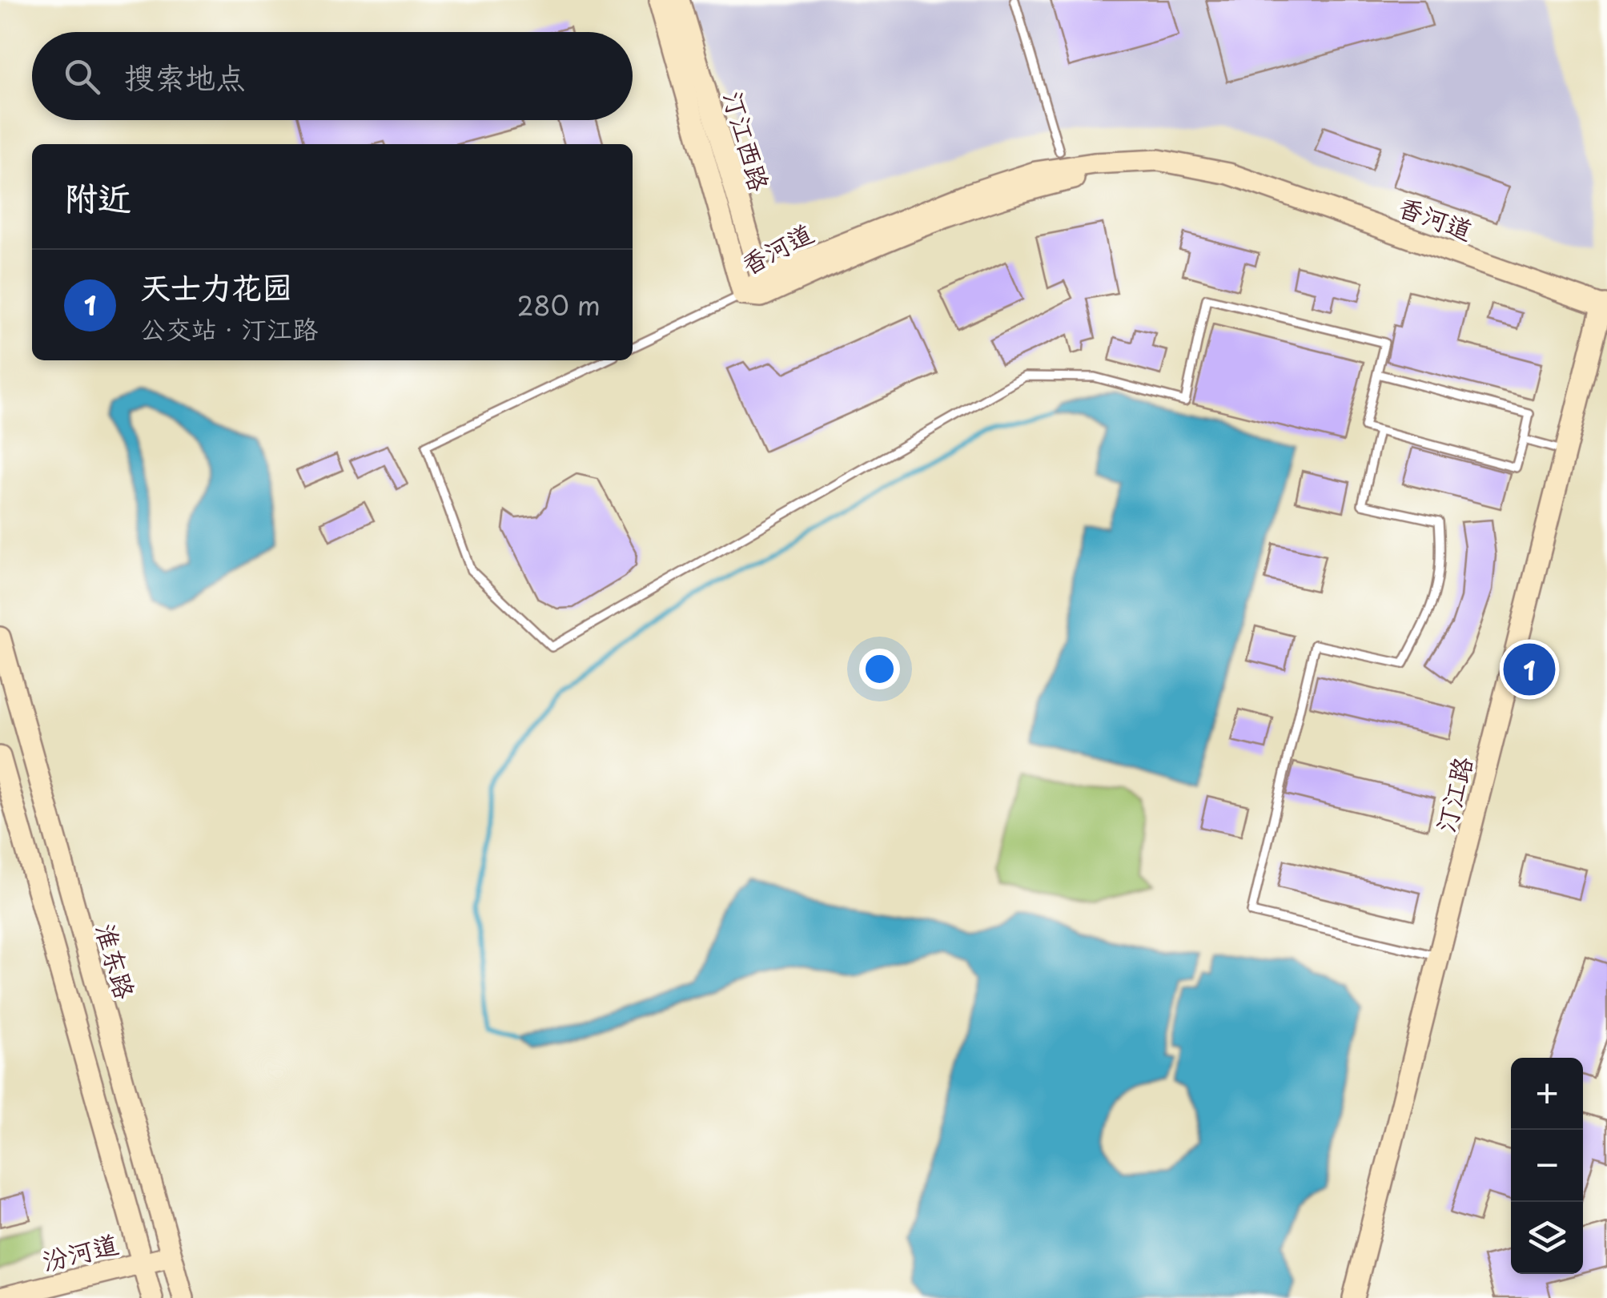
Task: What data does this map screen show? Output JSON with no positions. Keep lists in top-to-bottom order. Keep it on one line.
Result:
{"streets":{"street":["汀江西路","香河道","汀江路","淮东路","汾河道"]},"crossings":[["汀江西路","香河道"],["香河道","汀江路"],["淮东路","汾河道"]],"page":{"search":"搜索地点","heading":"附近","list":[{"mark":"1","name":"天士力花园","note":"公交站 · 汀江路","value":"280 m"}],"pins":"1","map_buttons":["+","−"]}}
